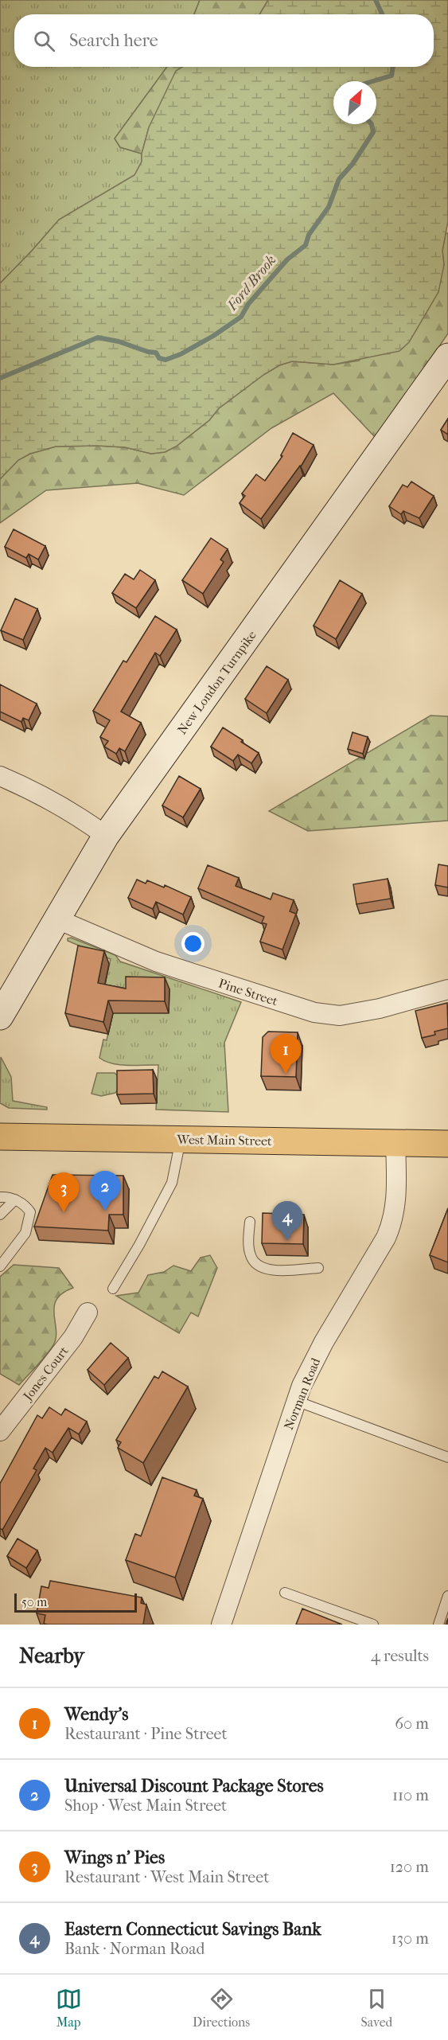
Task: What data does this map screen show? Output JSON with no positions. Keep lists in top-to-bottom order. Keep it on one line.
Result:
{"streets":{"main road":["New London Turnpike","West Main Street"],"street":["Pine Street","Jones Court","Norman Road"]},"crossings":[["New London Turnpike","Pine Street"],["West Main Street","Norman Road"]],"water":["Ford Brook"],"scale_bar":"50 m","north":"top right","page":{"search":"Search here","pins":["1","2","3","4"],"scale":"50 m","heading":["Nearby","4 results"],"list":[{"mark":"1","name":"Wendy's","note":"Restaurant · Pine Street","value":"60 m"},{"mark":"2","name":"Universal Discount Package Stores","note":"Shop · West Main Street","value":"110 m"},{"mark":"3","name":"Wings n' Pies","note":"Restaurant · West Main Street","value":"120 m"},{"mark":"4","name":"Eastern Connecticut Savings Bank","note":"Bank · Norman Road","value":"130 m"}],"nav":["Map","Directions","Saved"]}}
